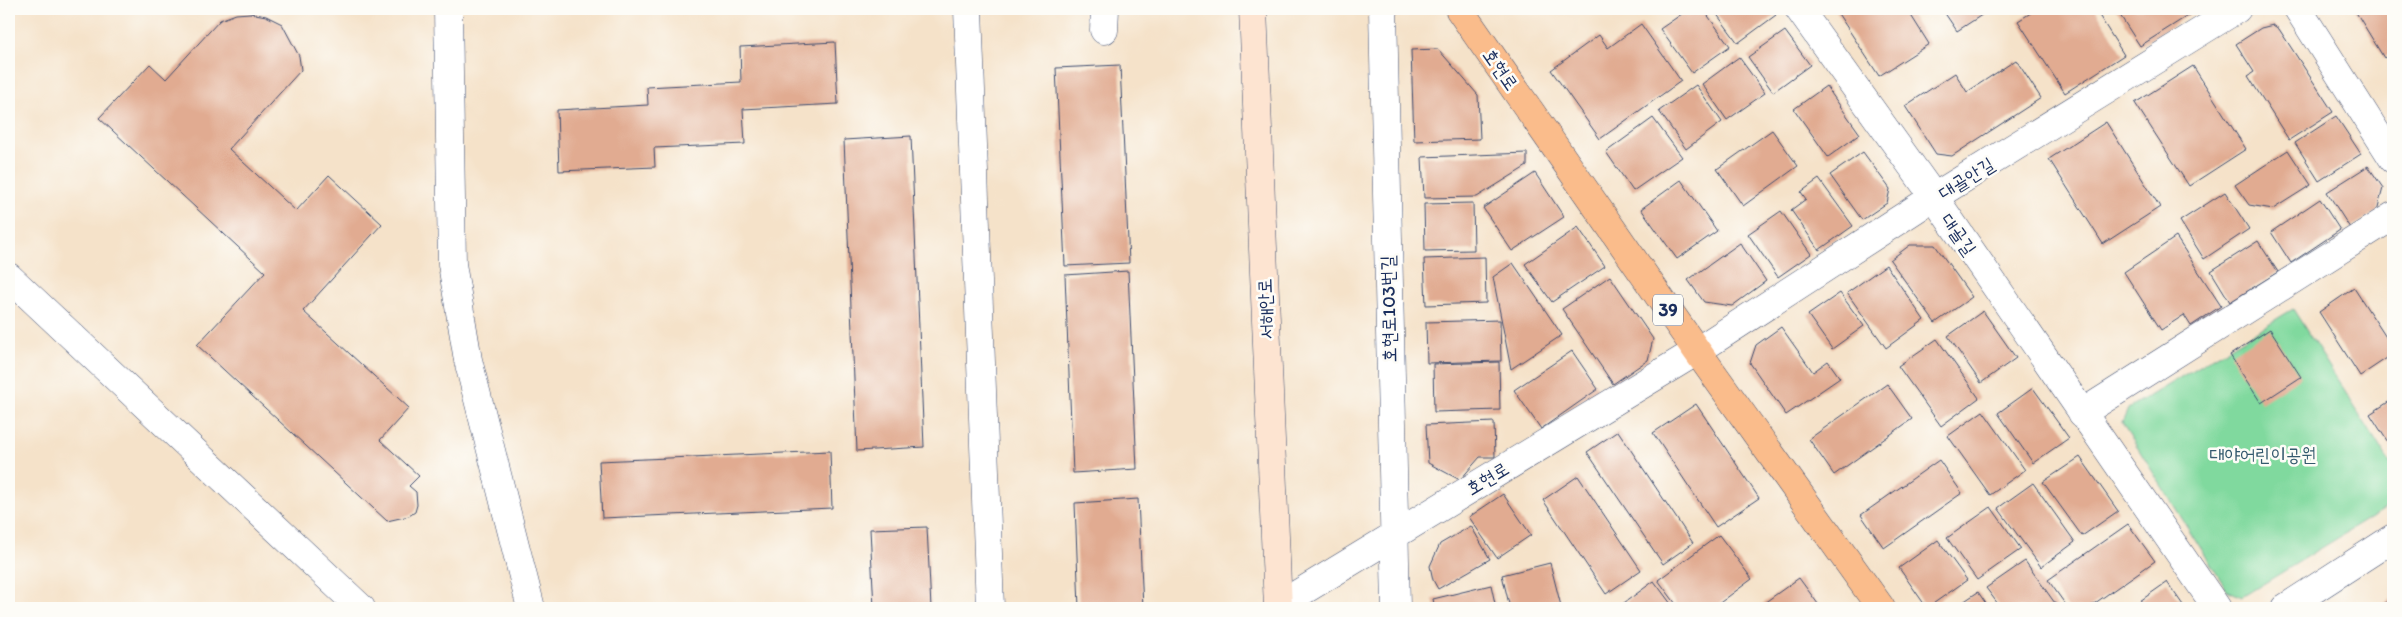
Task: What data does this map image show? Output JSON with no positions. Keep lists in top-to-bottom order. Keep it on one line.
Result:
{"streets":{"main road":["호현로","서해안로","39"],"street":["대골안길","대골길","호현로103번길"]},"crossings":[["호현로","대골안길"],["호현로","서해안로"],["호현로","호현로103번길"],["대골안길","대골길"]],"parks":["대야어린이공원"]}
